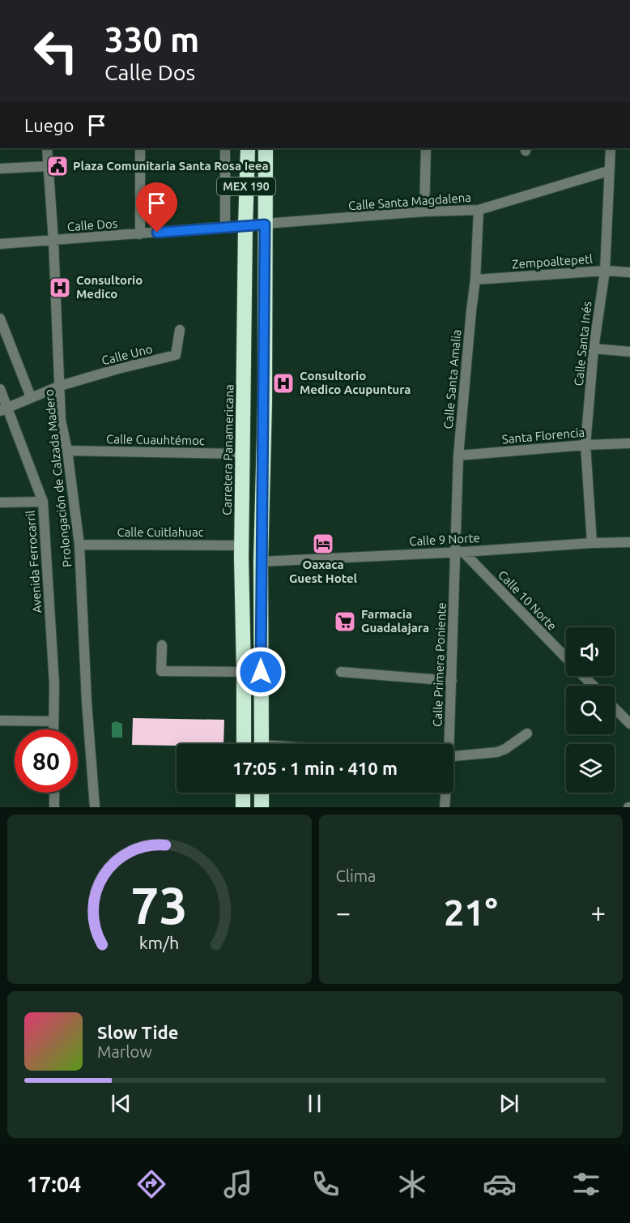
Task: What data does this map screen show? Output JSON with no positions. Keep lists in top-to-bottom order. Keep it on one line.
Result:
{"streets":{"highway":["MEX 190","Carretera Panamericana"],"street":["Calle Santa Magdalena","Calle Dos","Zempoaltepetl","Calle Santa Inés","Calle Uno","Calle Santa Amalia","Santa Florencia","Calle Cuauhtémoc","Prolongación de Calzada Madero","Calle Cuitlahuac","Calle 9 Norte","Avenida Ferrocarril","Calle 10 Norte","Calle Primera Poniente"]},"crossings":[["MEX 190","Calle Santa Magdalena"],["MEX 190","Calle 9 Norte"],["Calle Santa Magdalena","Calle Dos"],["Calle Santa Magdalena","Calle Santa Inés"],["Calle Santa Magdalena","Calle Santa Amalia"],["Calle Santa Magdalena","Carretera Panamericana"],["Calle Dos","Carretera Panamericana"],["Calle Dos","Prolongación de Calzada Madero"],["Zempoaltepetl","Calle Santa Inés"],["Zempoaltepetl","Calle Santa Amalia"],["Calle Santa Inés","Santa Florencia"],["Calle Santa Inés","Calle 9 Norte"],["Calle Uno","Prolongación de Calzada Madero"],["Calle Santa Amalia","Santa Florencia"],["Calle Santa Amalia","Calle 9 Norte"],["Calle Santa Amalia","Calle 10 Norte"],["Calle Santa Amalia","Calle Primera Poniente"],["Calle Cuauhtémoc","Carretera Panamericana"],["Calle Cuauhtémoc","Prolongación de Calzada Madero"],["Carretera Panamericana","Calle Cuitlahuac"],["Prolongación de Calzada Madero","Calle Cuitlahuac"],["Calle 9 Norte","Calle 10 Norte"],["Calle 9 Norte","Calle Primera Poniente"],["Calle 10 Norte","Calle Primera Poniente"]],"places":{"public building":["Plaza Comunitaria Santa Rosa Ieea"],"hospital":["Consultorio Medico","Consultorio Medico Acupuntura"],"hotel":["Oaxaca Guest Hotel"],"supermarket":["Farmacia Guadalajara"]},"page":{"turn":["330 m","Calle Dos"],"then":"Luego","limit":"80","trip":"17:05 · 1 min · 410 m","tile":"Clima","heat":["−","21°","+"],"song":["Slow Tide","Marlow"],"tabs":"17:04","gauge":["73","km/h"]}}
